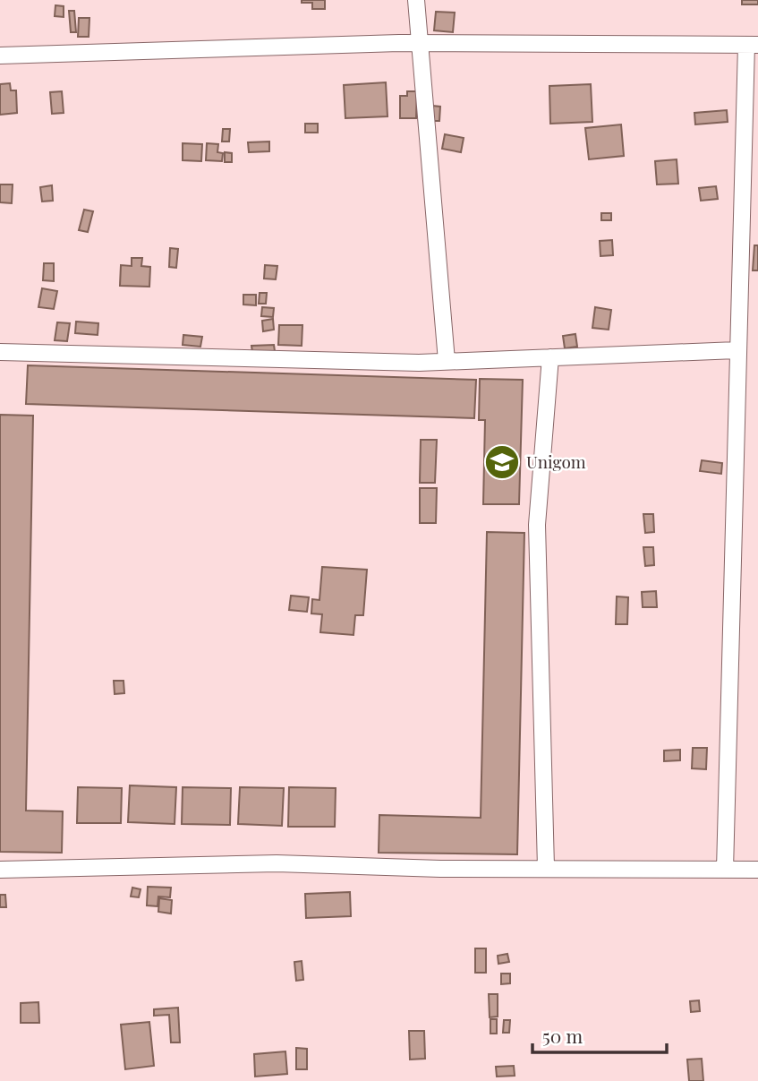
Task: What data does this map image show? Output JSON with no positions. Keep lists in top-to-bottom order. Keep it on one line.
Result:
{"places":{"school or university":["Unigom"]},"scale_bar":"50 m"}
